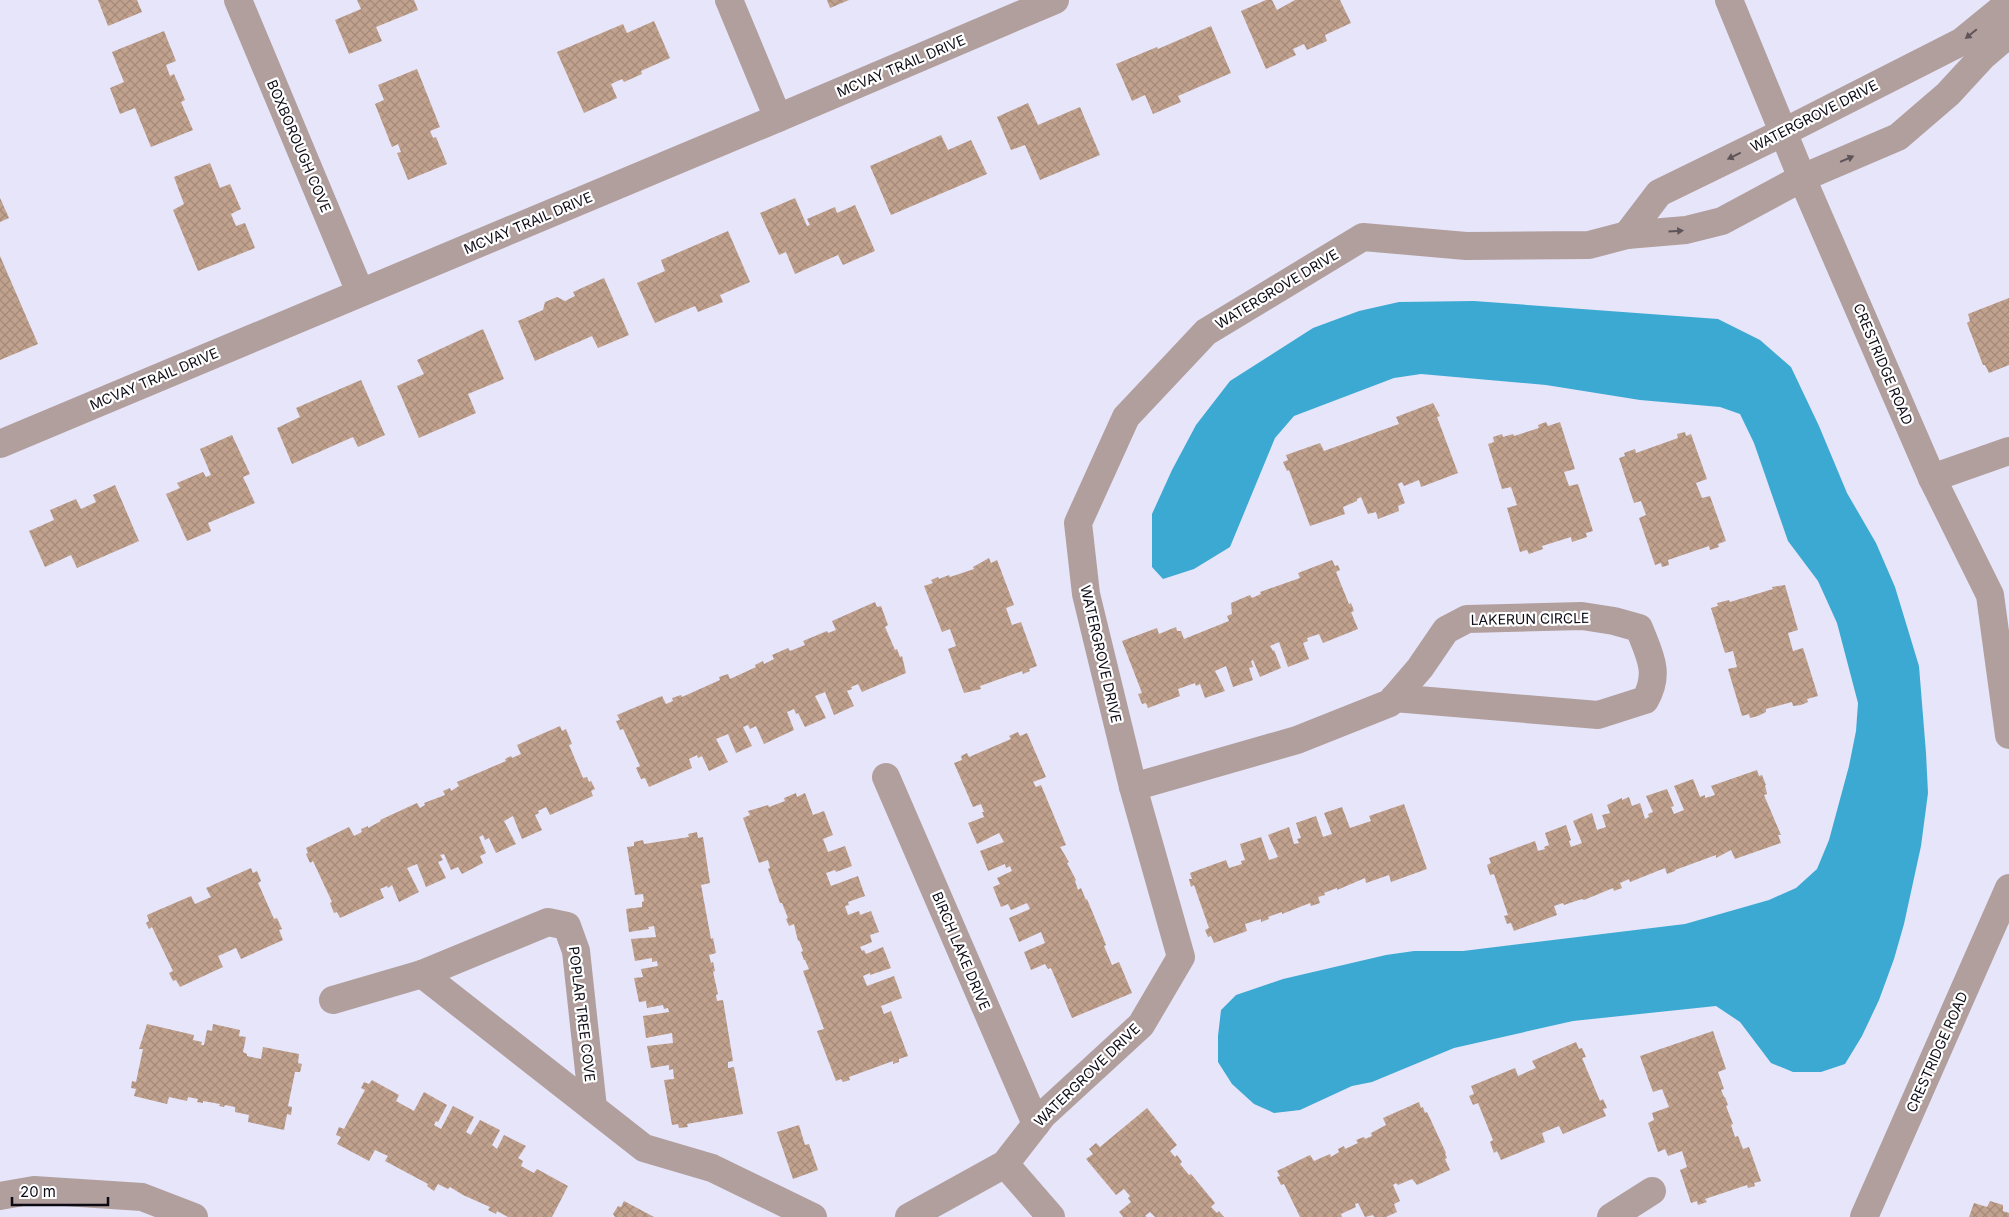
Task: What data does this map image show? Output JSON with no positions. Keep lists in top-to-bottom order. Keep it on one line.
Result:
{"streets":{"street":["MCVAY TRAIL DRIVE","WATERGROVE DRIVE","BOXBOROUGH COVE","CRESTRIDGE ROAD","LAKERUN CIRCLE","BIRCH LAKE DRIVE","POPLAR TREE COVE"]},"crossings":[["MCVAY TRAIL DRIVE","BOXBOROUGH COVE"],["WATERGROVE DRIVE","CRESTRIDGE ROAD"],["WATERGROVE DRIVE","LAKERUN CIRCLE"],["WATERGROVE DRIVE","BIRCH LAKE DRIVE"]],"scale_bar":"20 m"}
